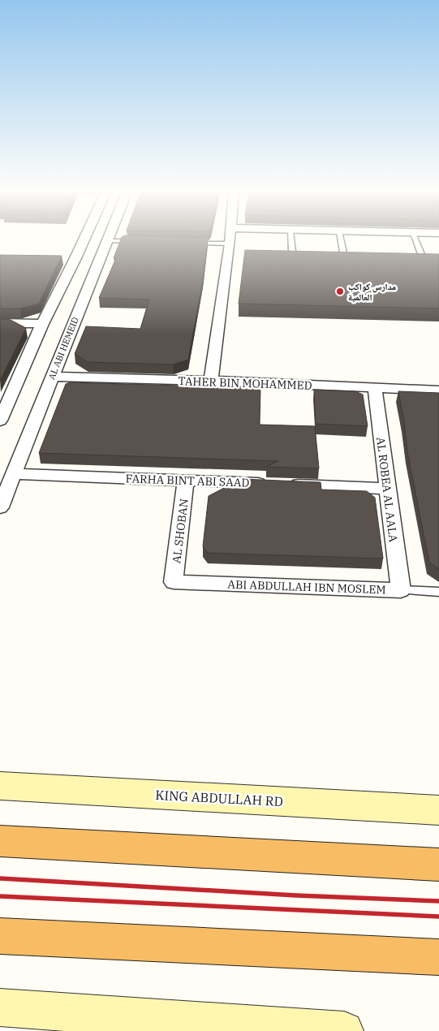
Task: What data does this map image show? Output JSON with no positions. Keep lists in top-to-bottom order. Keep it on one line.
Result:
{"streets":{"main road":["KING ABDULLAH RD"],"street":["AL ABI HEMEID","TAHER BIN MOHAMMED","FARHA BINT ABI SAAD","AL ROBEA AL AALA","AL SHOBAN","ABI ABDULLAH IBN MOSLEM"]},"crossings":[["AL ABI HEMEID","TAHER BIN MOHAMMED"],["AL ABI HEMEID","FARHA BINT ABI SAAD"],["TAHER BIN MOHAMMED","AL ROBEA AL AALA"],["FARHA BINT ABI SAAD","AL ROBEA AL AALA"],["FARHA BINT ABI SAAD","AL SHOBAN"],["AL ROBEA AL AALA","ABI ABDULLAH IBN MOSLEM"],["AL SHOBAN","ABI ABDULLAH IBN MOSLEM"]],"places":["مدارس كواكب العالمية"]}
